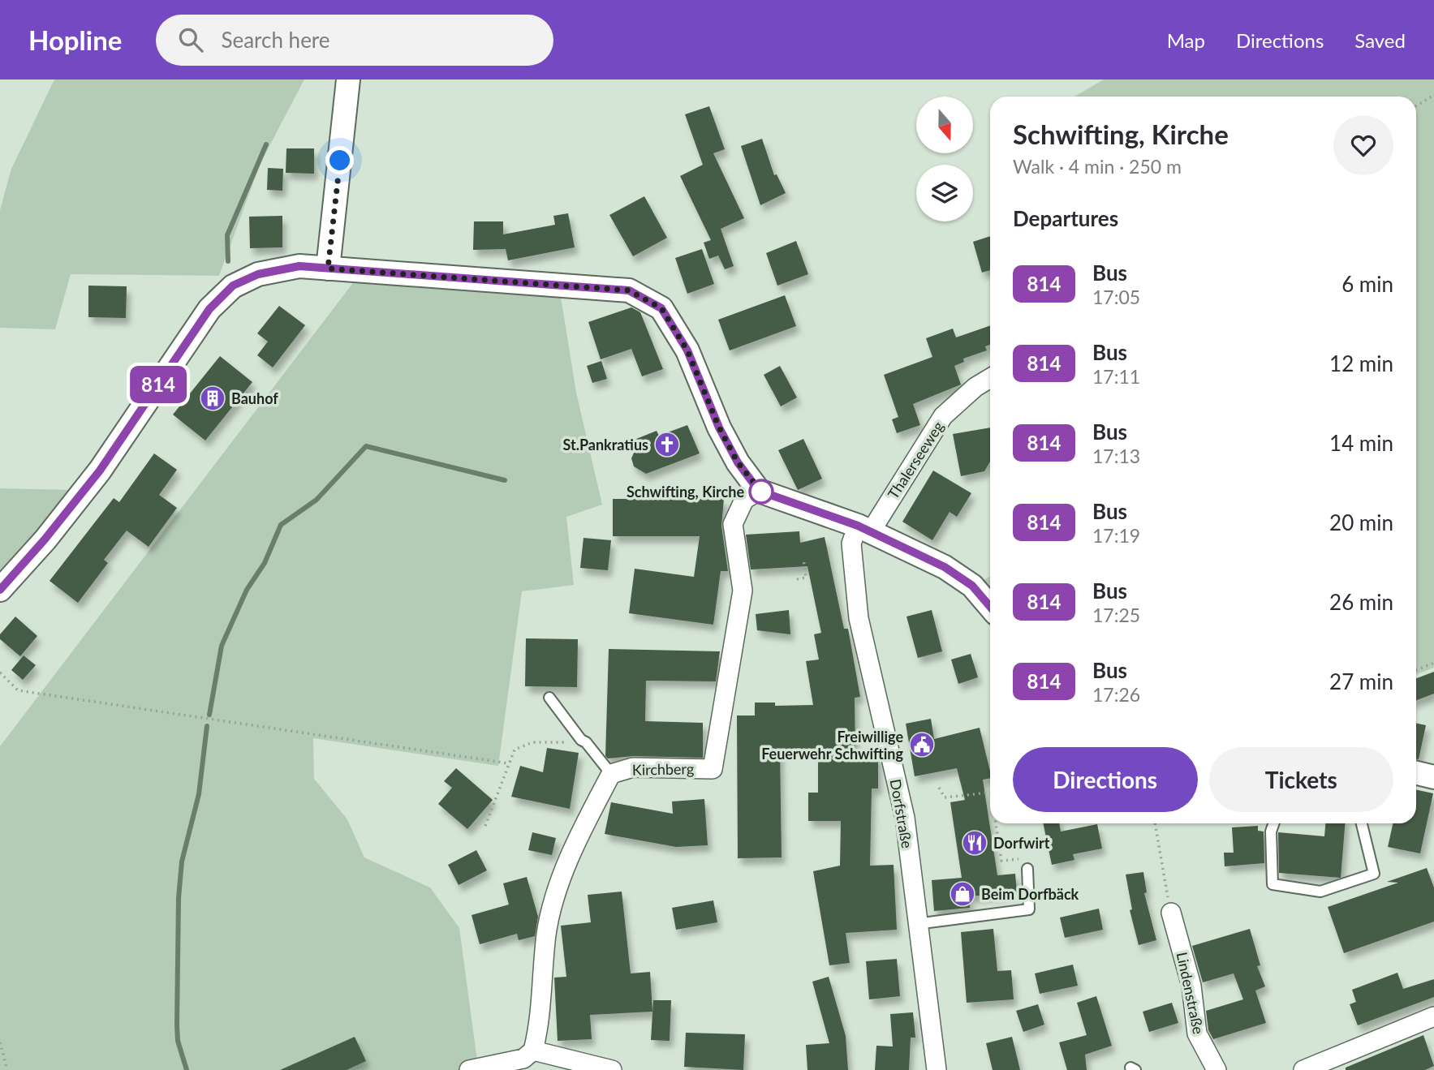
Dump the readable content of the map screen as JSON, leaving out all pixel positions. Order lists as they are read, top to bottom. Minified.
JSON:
{"streets":{"street":["Thalerseeweg","Kirchberg","Dorfstraße","Lindenstraße"]},"crossings":[["Thalerseeweg","Dorfstraße"]],"places":{"building":["Bauhof"],"church":["St.Pankratius"],"other":["Schwifting, Kirche"],"public building":["Freiwillige Feuerwehr Schwifting"],"restaurant":["Dorfwirt"],"shop":["Beim Dorfbäck"]},"lines":["bus line 814"],"north":"bottom","page":{"header":"Hopline","search":"Search here","nav":["Map","Directions","Saved"],"on_map":"814","heading":[["Schwifting, Kirche","Walk · 4 min · 250 m"],"Departures"],"list":[{"mark":"814","name":"Bus","note":"17:05","value":"6 min"},{"mark":"814","name":"Bus","note":"17:11","value":"12 min"},{"mark":"814","name":"Bus","note":"17:13","value":"14 min"},{"mark":"814","name":"Bus","note":"17:19","value":"20 min"},{"mark":"814","name":"Bus","note":"17:25","value":"26 min"},{"mark":"814","name":"Bus","note":"17:26","value":"27 min"}],"buttons":["Directions","Tickets"]}}
